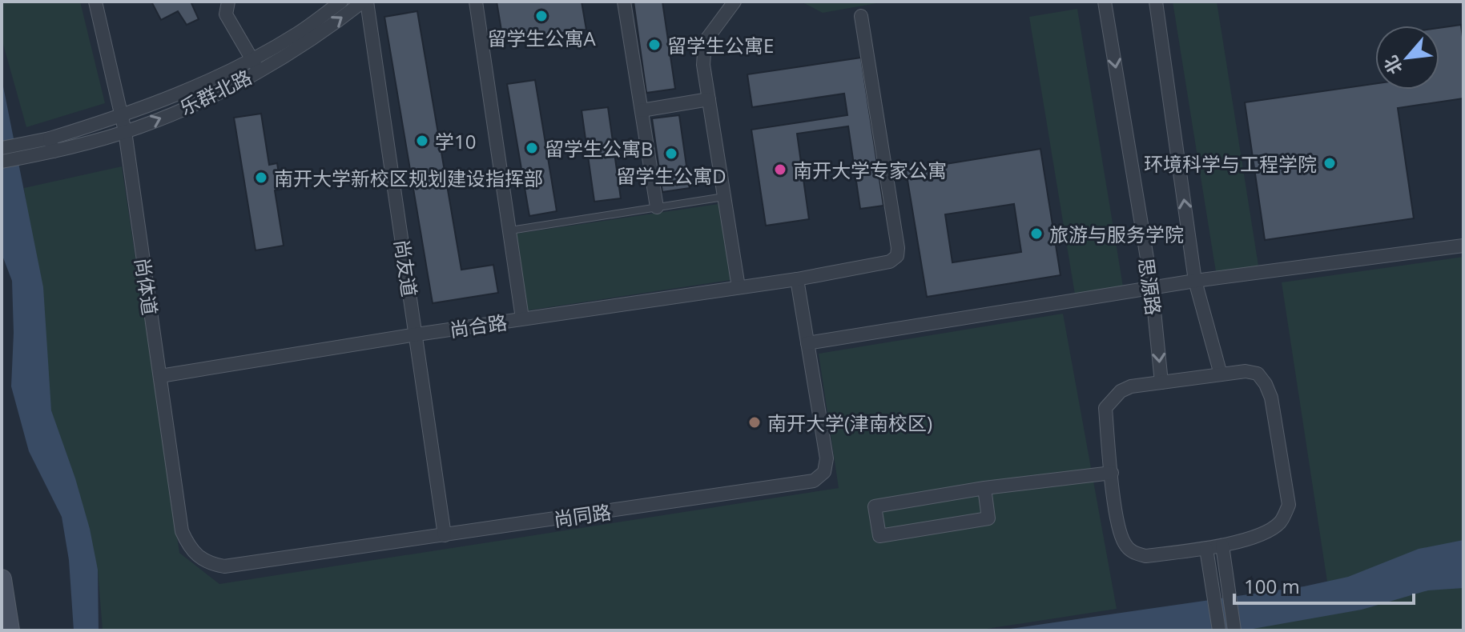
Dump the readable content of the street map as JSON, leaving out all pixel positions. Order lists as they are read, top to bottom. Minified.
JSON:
{"streets":{"street":["乐群北路","尚友道","尚体道","思源路","尚合路","尚同路"]},"crossings":[["乐群北路","尚友道"],["乐群北路","尚体道"],["尚友道","尚合路"],["尚友道","尚同路"],["尚体道","尚合路"],["尚体道","尚同路"]],"places":["留学生公寓A","留学生公寓E","学10","留学生公寓B","留学生公寓D","环境科学与工程学院","南开大学专家公寓","南开大学新校区规划建设指挥部","旅游与服务学院","南开大学(津南校区)"],"scale_bar":"100 m","north":"bottom left"}
